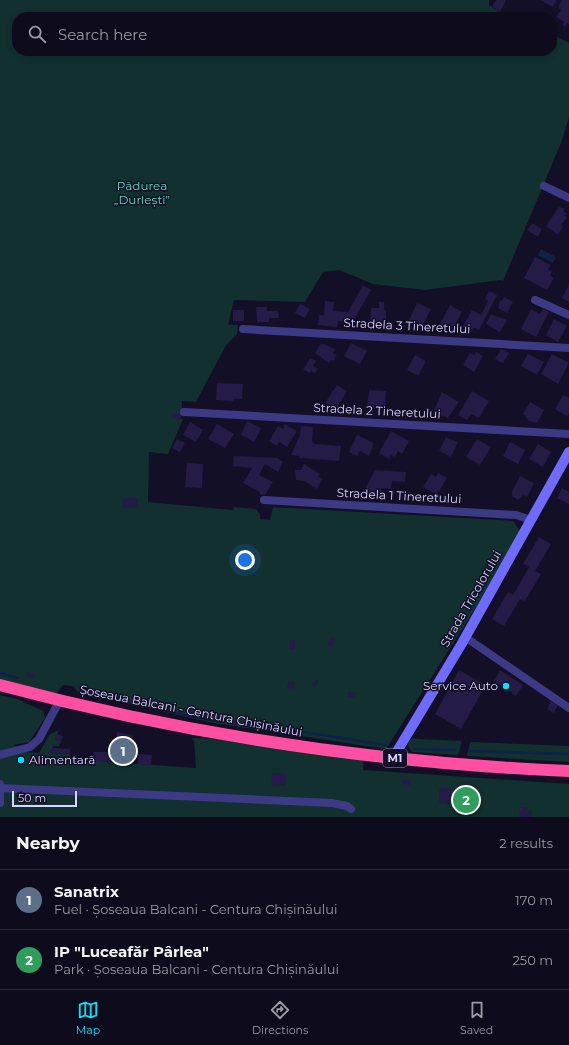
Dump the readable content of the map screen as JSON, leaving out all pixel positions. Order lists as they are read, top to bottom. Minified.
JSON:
{"streets":{"highway":["Șoseaua Balcani - Centura Chișinăului","M1"],"street":["Stradela 3 Tineretului","Stradela 2 Tineretului","Stradela 1 Tineretului","Strada Tricolorului"]},"crossings":[["Stradela 1 Tineretului","Strada Tricolorului"],["Strada Tricolorului","Șoseaua Balcani - Centura Chișinăului"]],"parks":["Pădurea „Durlești”"],"places":["Service Auto","Alimentară"],"scale_bar":"50 m","page":{"search":"Search here","pins":["1","2"],"scale":"50 m","heading":["Nearby","2 results"],"list":[{"mark":"1","name":"Sanatrix","note":"Fuel · Șoseaua Balcani - Centura Chișinăului","value":"170 m"},{"mark":"2","name":"IP \"Luceafăr Pârlea\"","note":"Park · Șoseaua Balcani - Centura Chișinăului","value":"250 m"}],"nav":["Map","Directions","Saved"]}}
